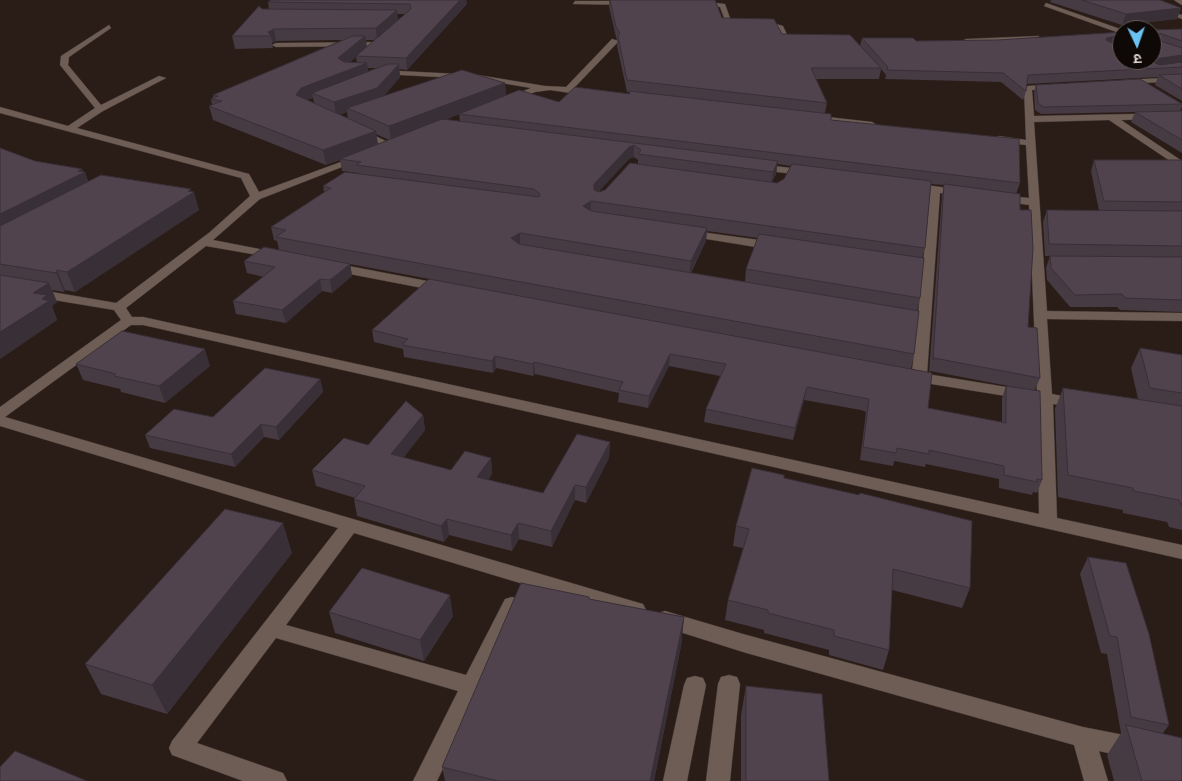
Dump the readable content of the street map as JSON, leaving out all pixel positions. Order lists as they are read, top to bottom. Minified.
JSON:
{"north":"bottom"}
